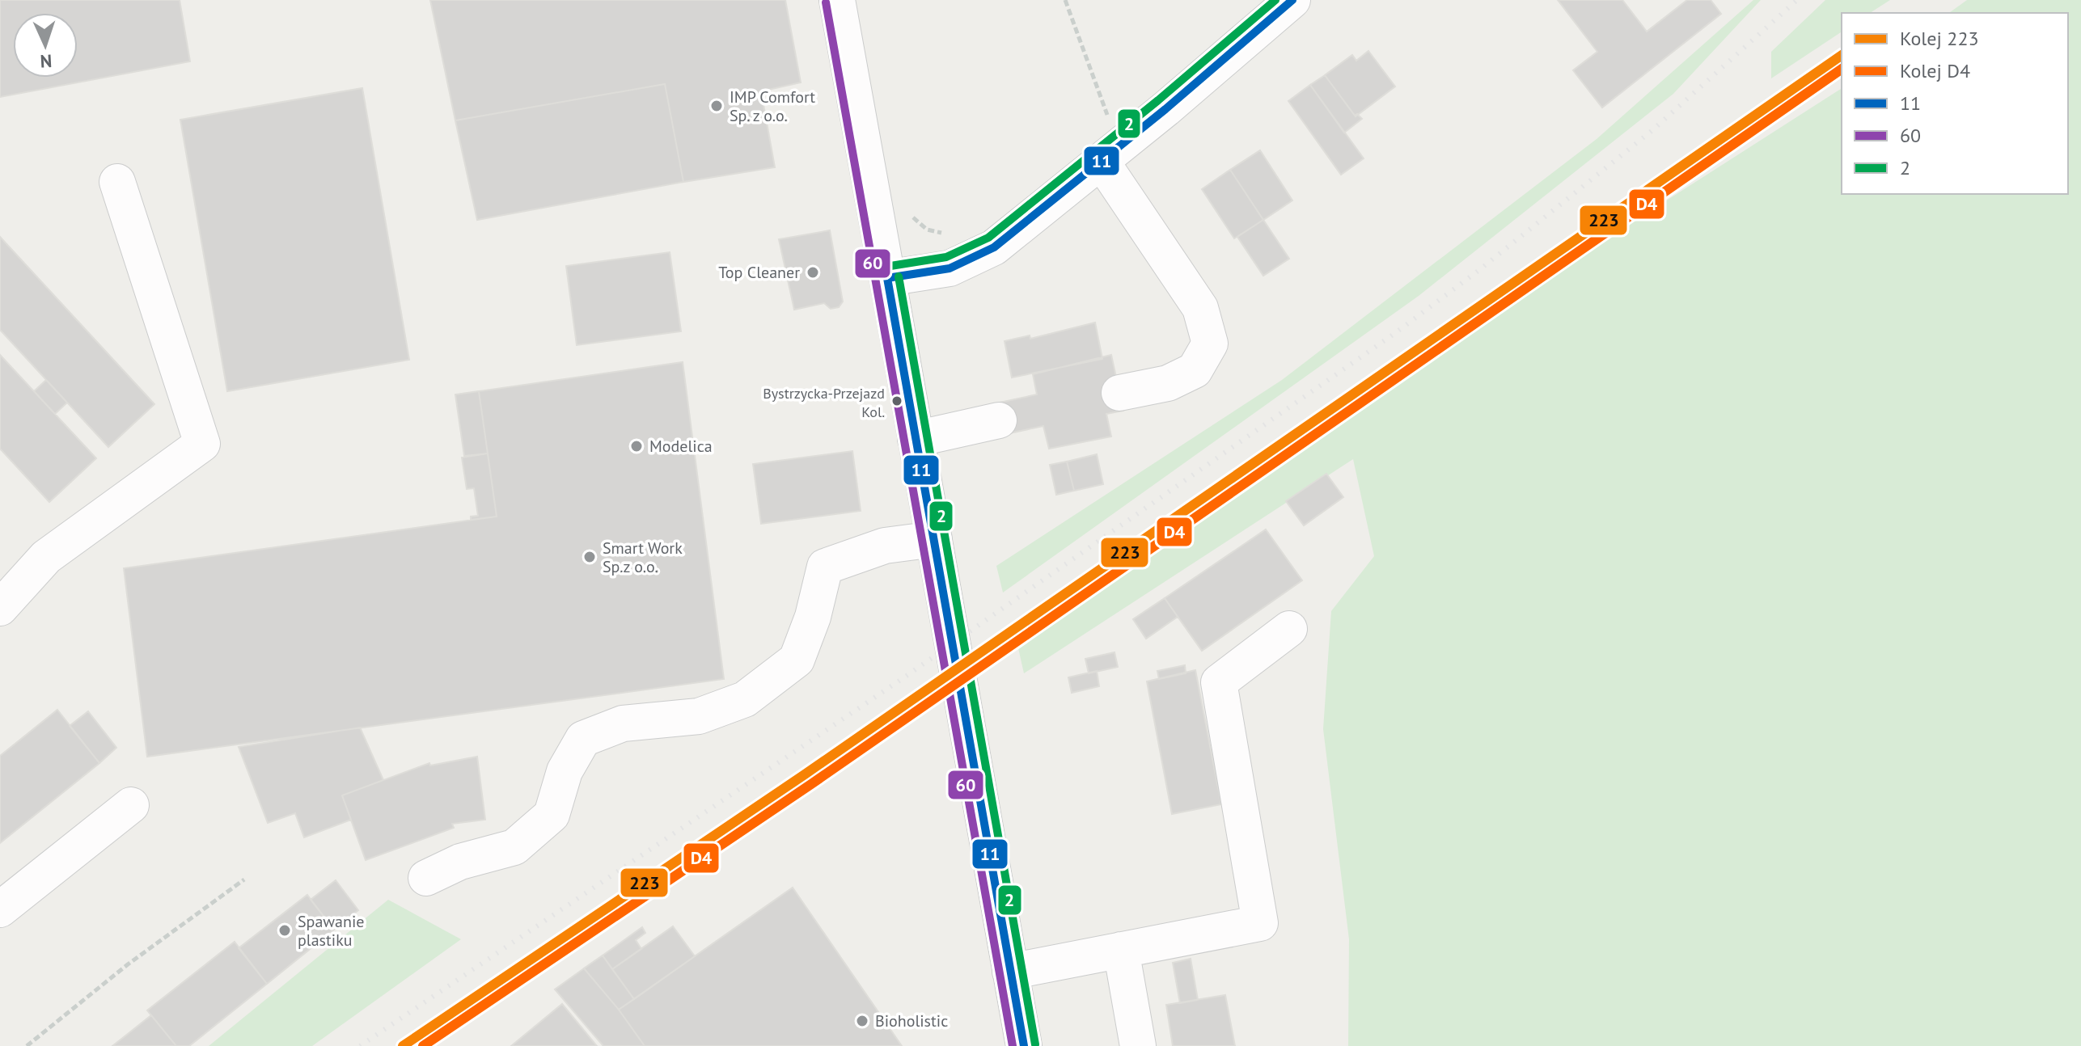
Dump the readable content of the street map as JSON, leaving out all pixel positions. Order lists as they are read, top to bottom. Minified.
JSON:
{"places":["IMP Comfort Sp. z o.o.","Top Cleaner","Bystrzycka-Przejazd Kol.","Modelica","Smart Work Sp.z o.o.","Spawanie plastiku","Bioholistic"],"lines":["transit line 11","transit line 2","transit line 60","rail line 223","rail line D4"],"legend":["Kolej 223","Kolej D4","11","60","2"],"north":"bottom"}
